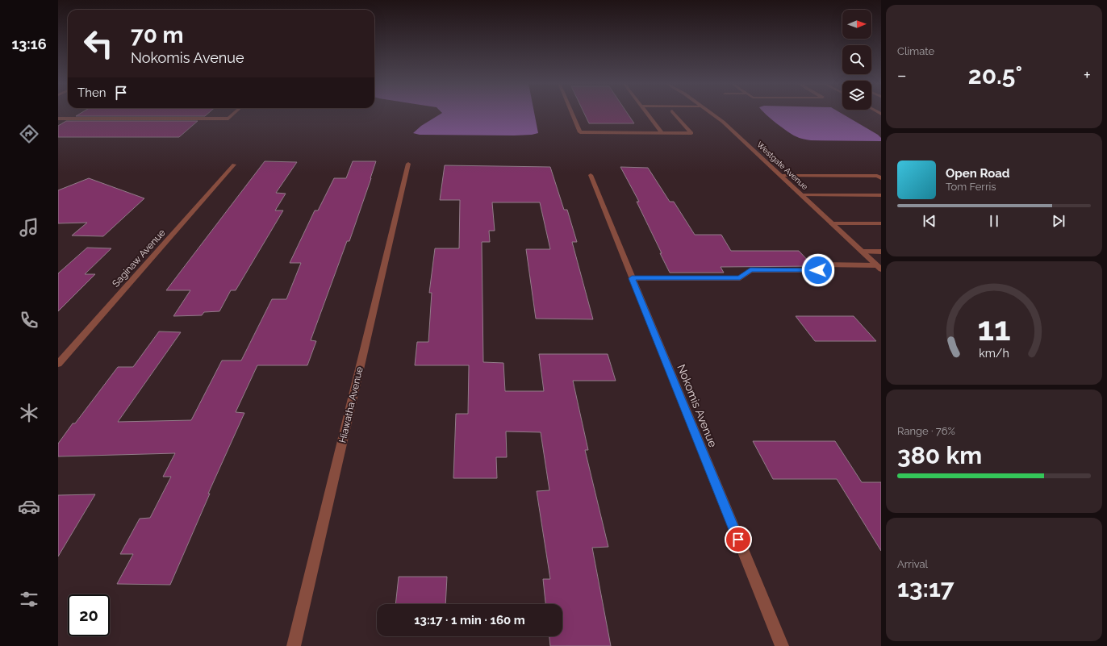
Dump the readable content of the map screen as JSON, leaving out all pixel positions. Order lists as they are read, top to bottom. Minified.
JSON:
{"streets":{"street":["Westgate Avenue","Saginaw Avenue","Hiawatha Avenue","Nokomis Avenue"]},"north":"right","page":{"tabs":"13:16","tile":["Climate",["Range · 76%","380 km"],["Arrival","13:17"]],"turn":["70 m","Nokomis Avenue"],"heat":["−","20.5°","+"],"then":"Then","song":["Open Road","Tom Ferris"],"limit":"20","trip":"13:17 · 1 min · 160 m","gauge":["11","km/h"]}}
